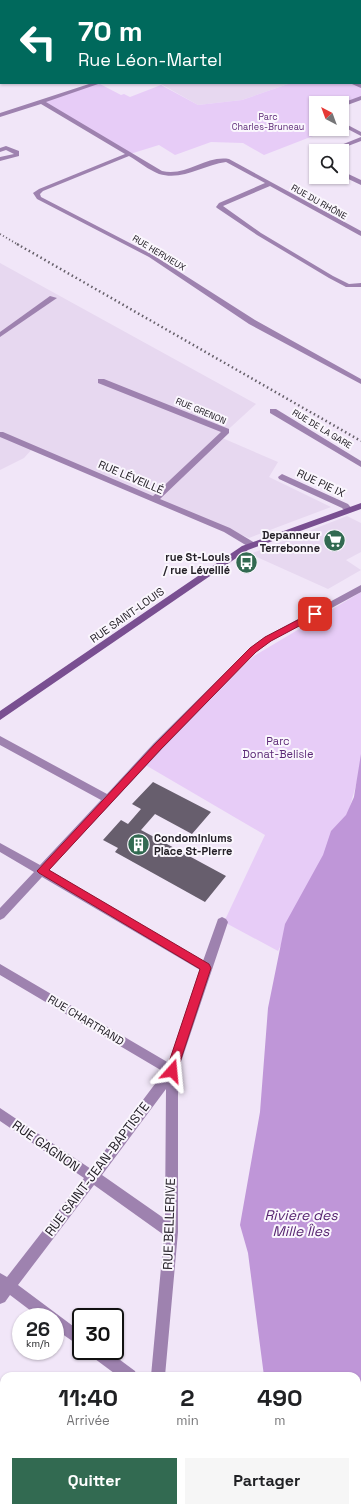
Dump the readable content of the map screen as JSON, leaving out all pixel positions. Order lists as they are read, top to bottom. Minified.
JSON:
{"streets":{"main road":["RUE SAINT-LOUIS"],"street":["RUE DU RHÔNE","RUE HERVIEUX","RUE GRENON","RUE DE LA GARE","RUE LÉVEILLÉ","RUE PIE IX","RUE CHARTRAND","RUE GAGNON","RUE SAINT-JEAN-BAPTISTE","RUE BELLERIVE"]},"crossings":[["RUE DU RHÔNE","RUE HERVIEUX"],["RUE GRENON","RUE LÉVEILLÉ"],["RUE LÉVEILLÉ","RUE SAINT-LOUIS"],["RUE PIE IX","RUE SAINT-LOUIS"],["RUE CHARTRAND","RUE SAINT-JEAN-BAPTISTE"],["RUE CHARTRAND","RUE BELLERIVE"],["RUE GAGNON","RUE SAINT-JEAN-BAPTISTE"],["RUE GAGNON","RUE BELLERIVE"],["RUE SAINT-JEAN-BAPTISTE","RUE BELLERIVE"]],"water":["Rivière des Mille Îles"],"parks":["Parc Charles-Bruneau","Parc Donat-Belisle"],"places":{"supermarket":["Depanneur Terrebonne"],"bus stop":["rue St-Louis / rue Léveillé"],"building":["Condominiums Place St-Pierre"]},"north":"top left","page":{"turn":["70 m","Rue Léon-Martel"],"speed":"26 km/h","limit":"30","eta":["11:40","Arrivée","2","min","490","m"],"buttons":["Quitter","Partager"]}}
